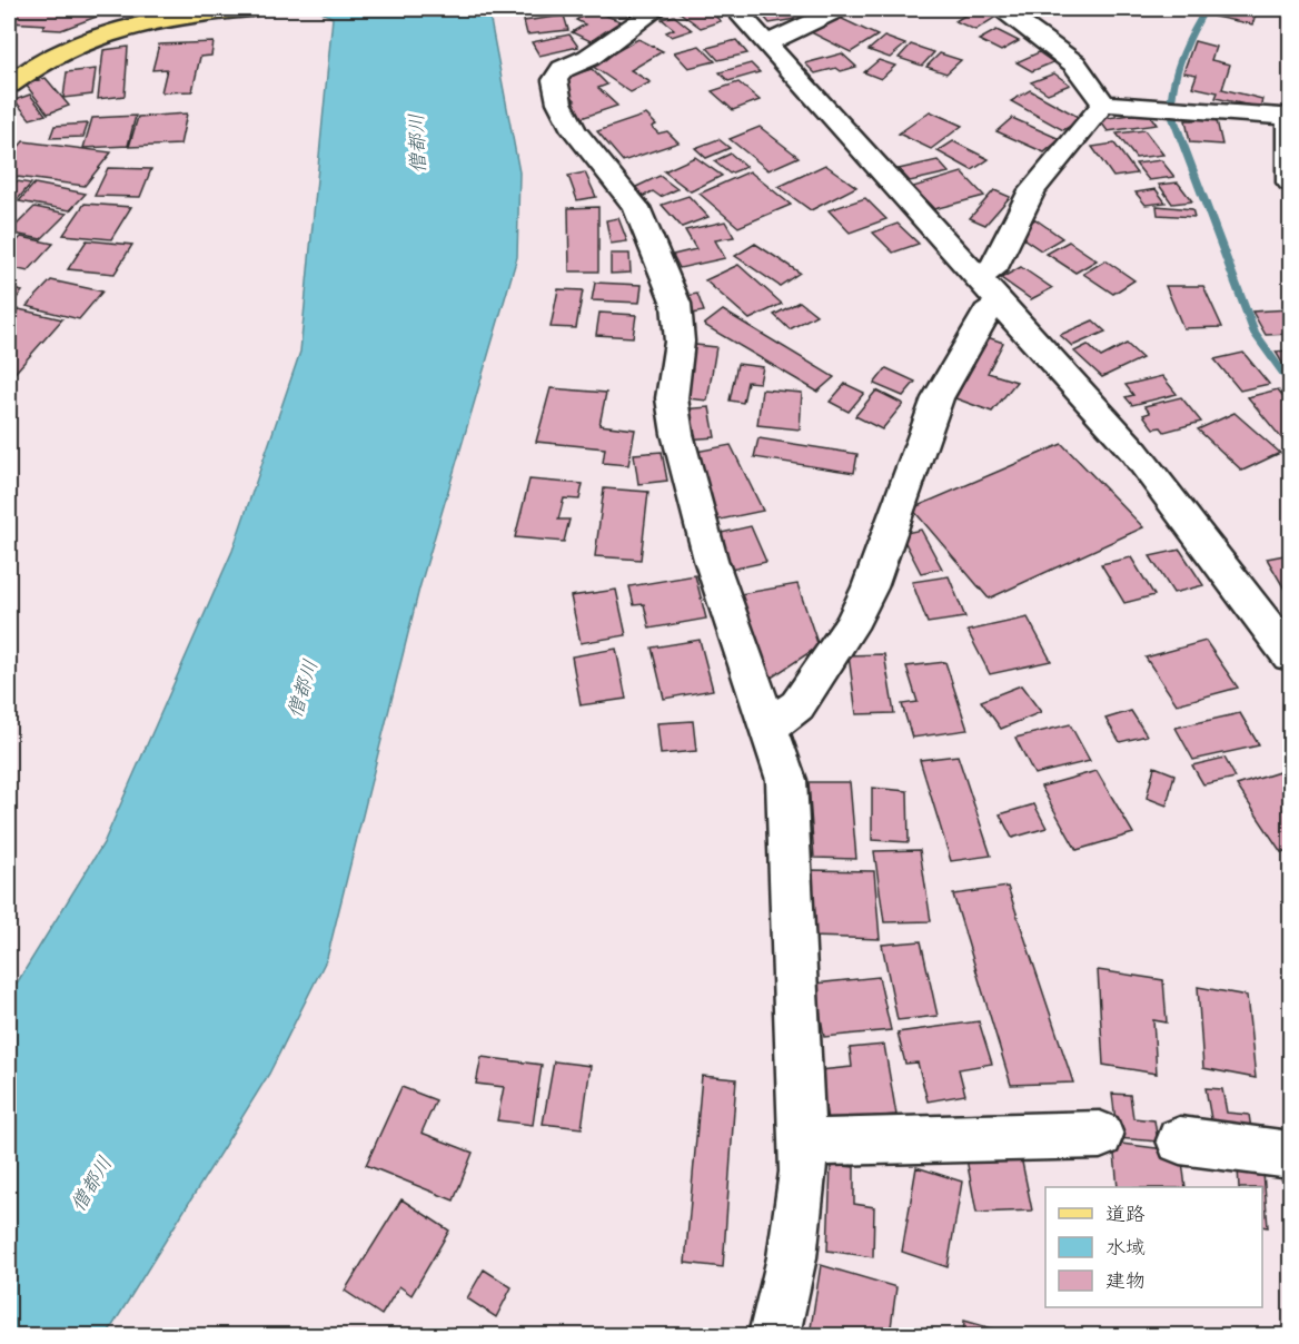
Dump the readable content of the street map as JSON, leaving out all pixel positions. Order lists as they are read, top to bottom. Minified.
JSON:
{"water":["僧都川"],"legend":["道路","水域","建物"]}
